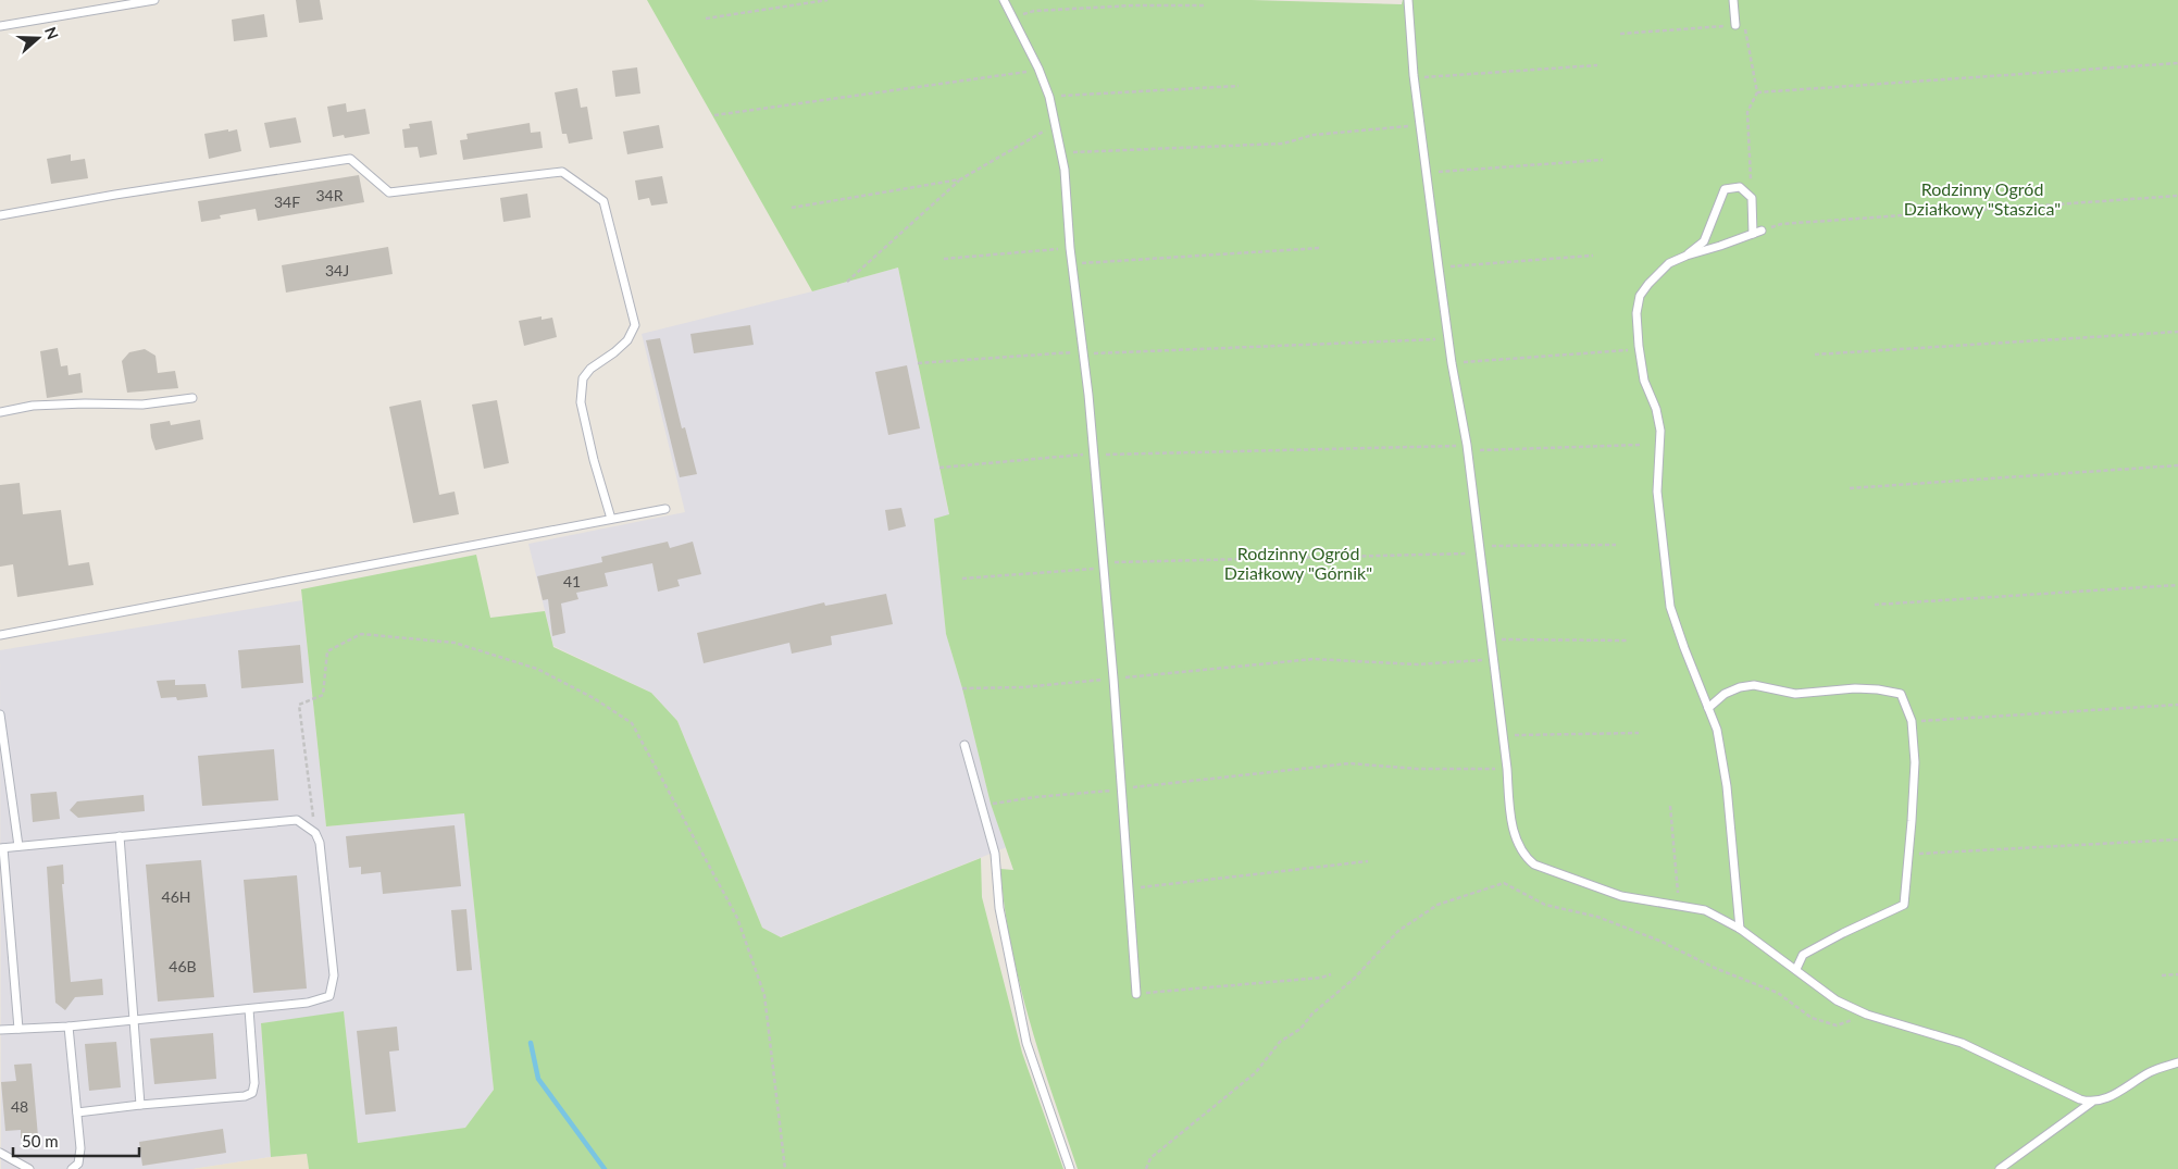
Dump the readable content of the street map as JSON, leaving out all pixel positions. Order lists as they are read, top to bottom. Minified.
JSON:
{"parks":["Rodzinny Ogród Działkowy \"Staszica\"","Rodzinny Ogród Działkowy \"Górnik\""],"house_numbers":["34R","34F","34J","41","46H","46B","48"],"scale_bar":"50 m","north":"right"}
